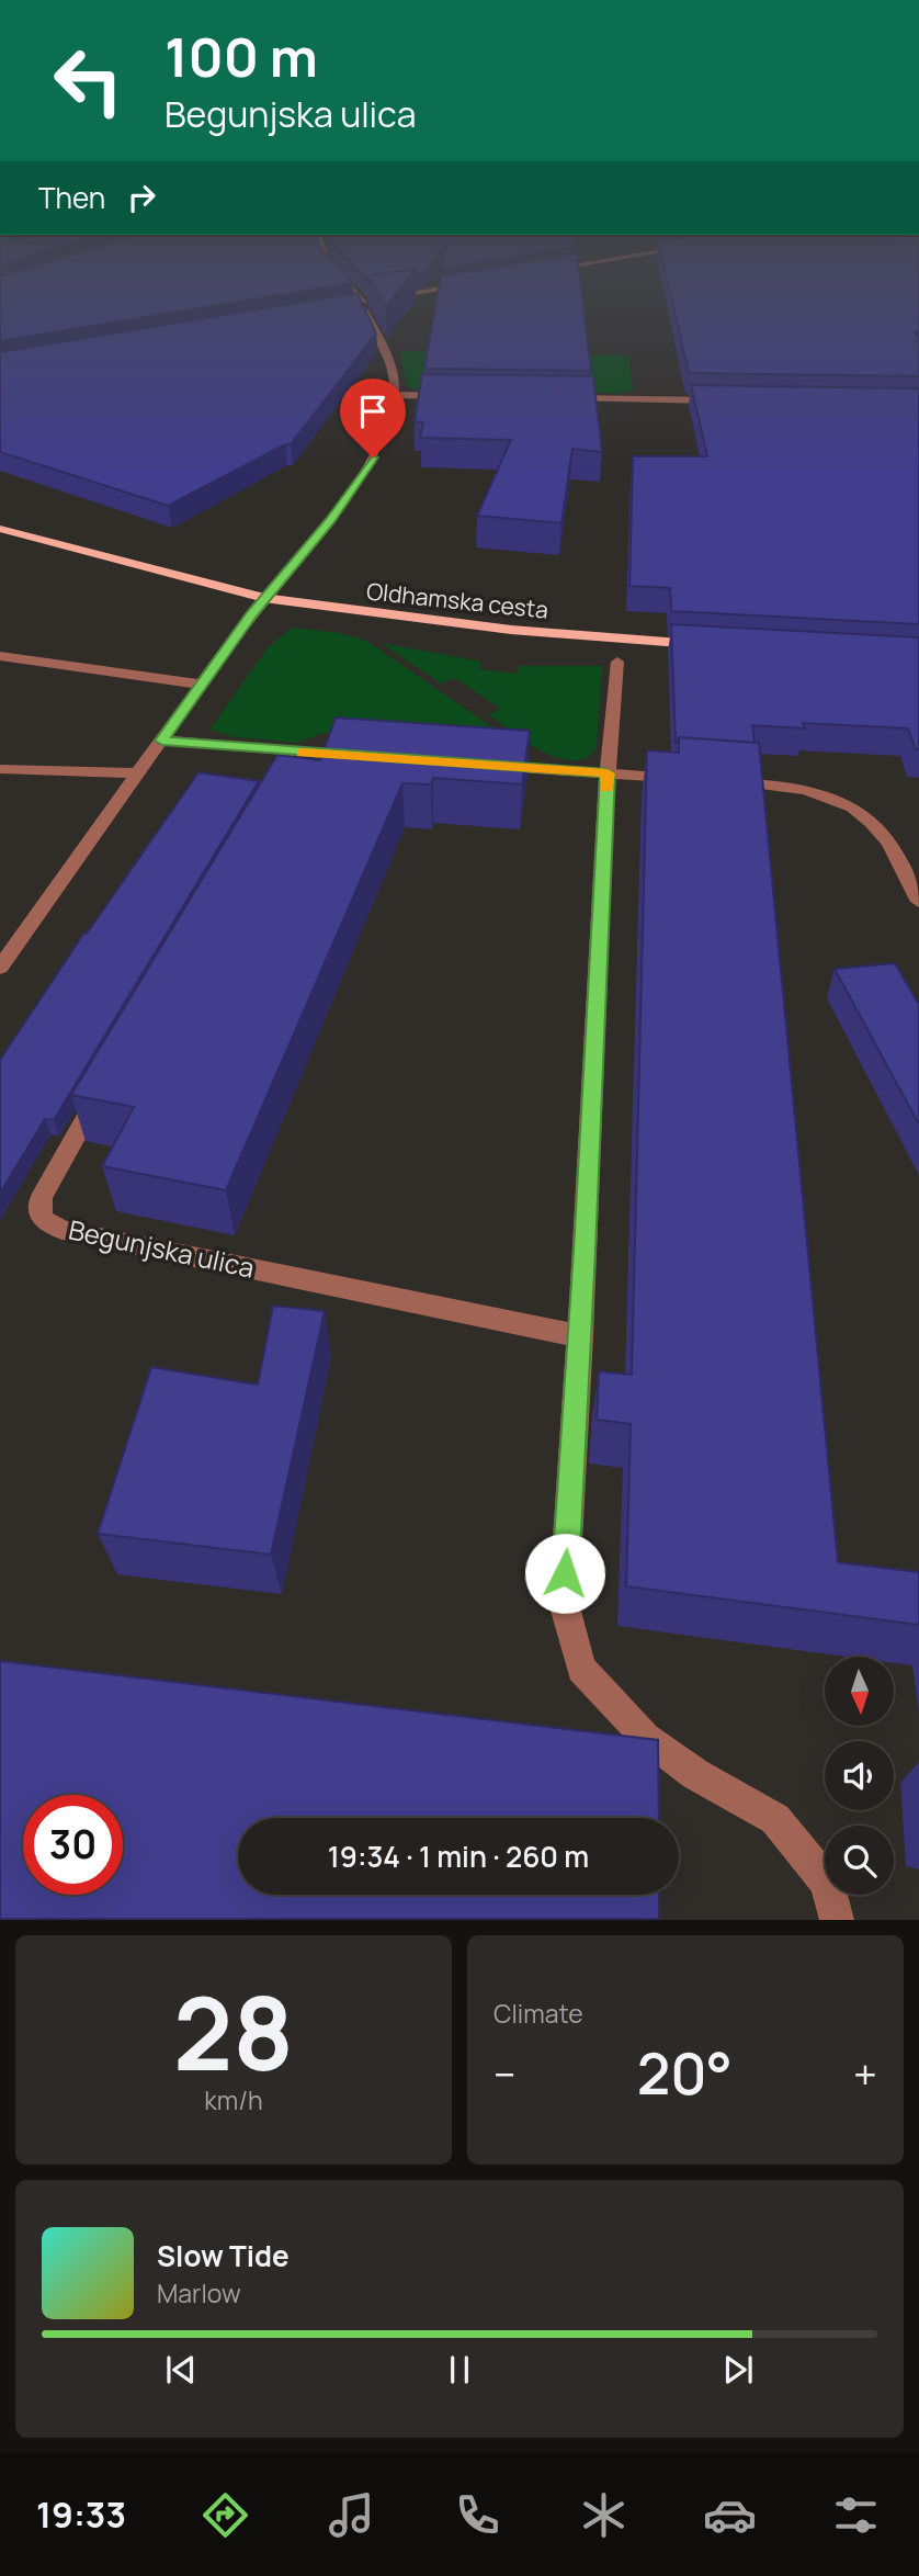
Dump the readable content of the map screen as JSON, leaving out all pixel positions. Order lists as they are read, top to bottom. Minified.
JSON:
{"streets":{"main road":["Oldhamska cesta"],"street":["Begunjska ulica"]},"north":"bottom","page":{"turn":["100 m","Begunjska ulica"],"then":"Then","limit":"30","trip":"19:34 · 1 min · 260 m","tile":[["28","km/h"],"Climate"],"heat":["−","20°","+"],"song":["Slow Tide","Marlow"],"tabs":"19:33"}}
